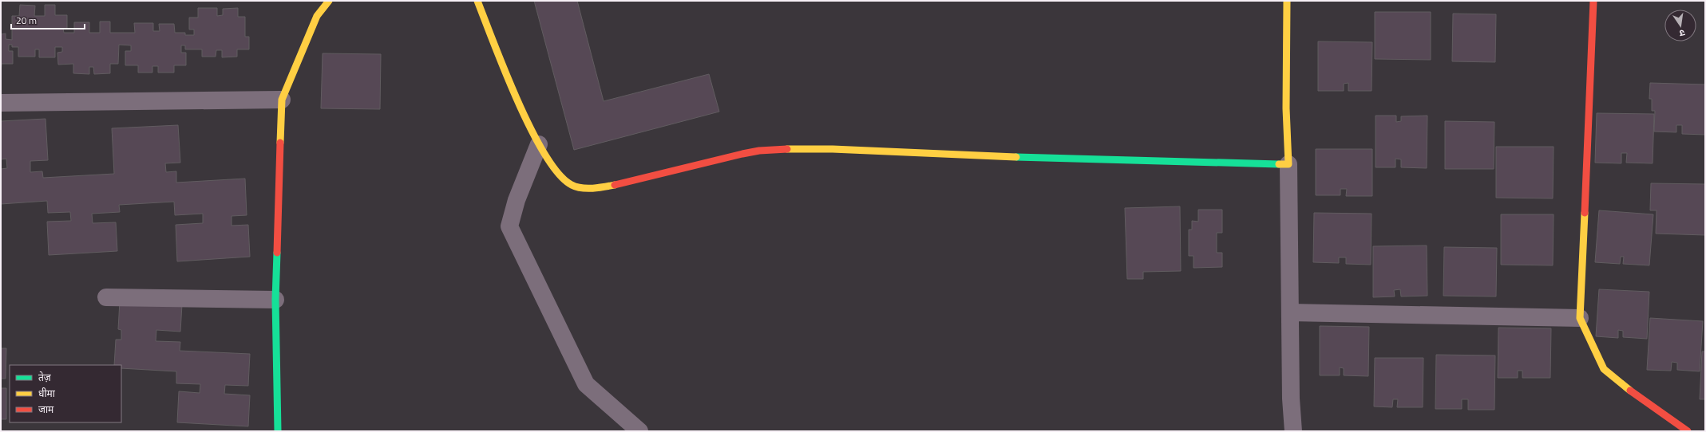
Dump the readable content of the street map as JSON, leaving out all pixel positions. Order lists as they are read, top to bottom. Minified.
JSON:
{"legend":["तेज़","धीमा","जाम"],"scale_bar":"20 m","north":"bottom"}
